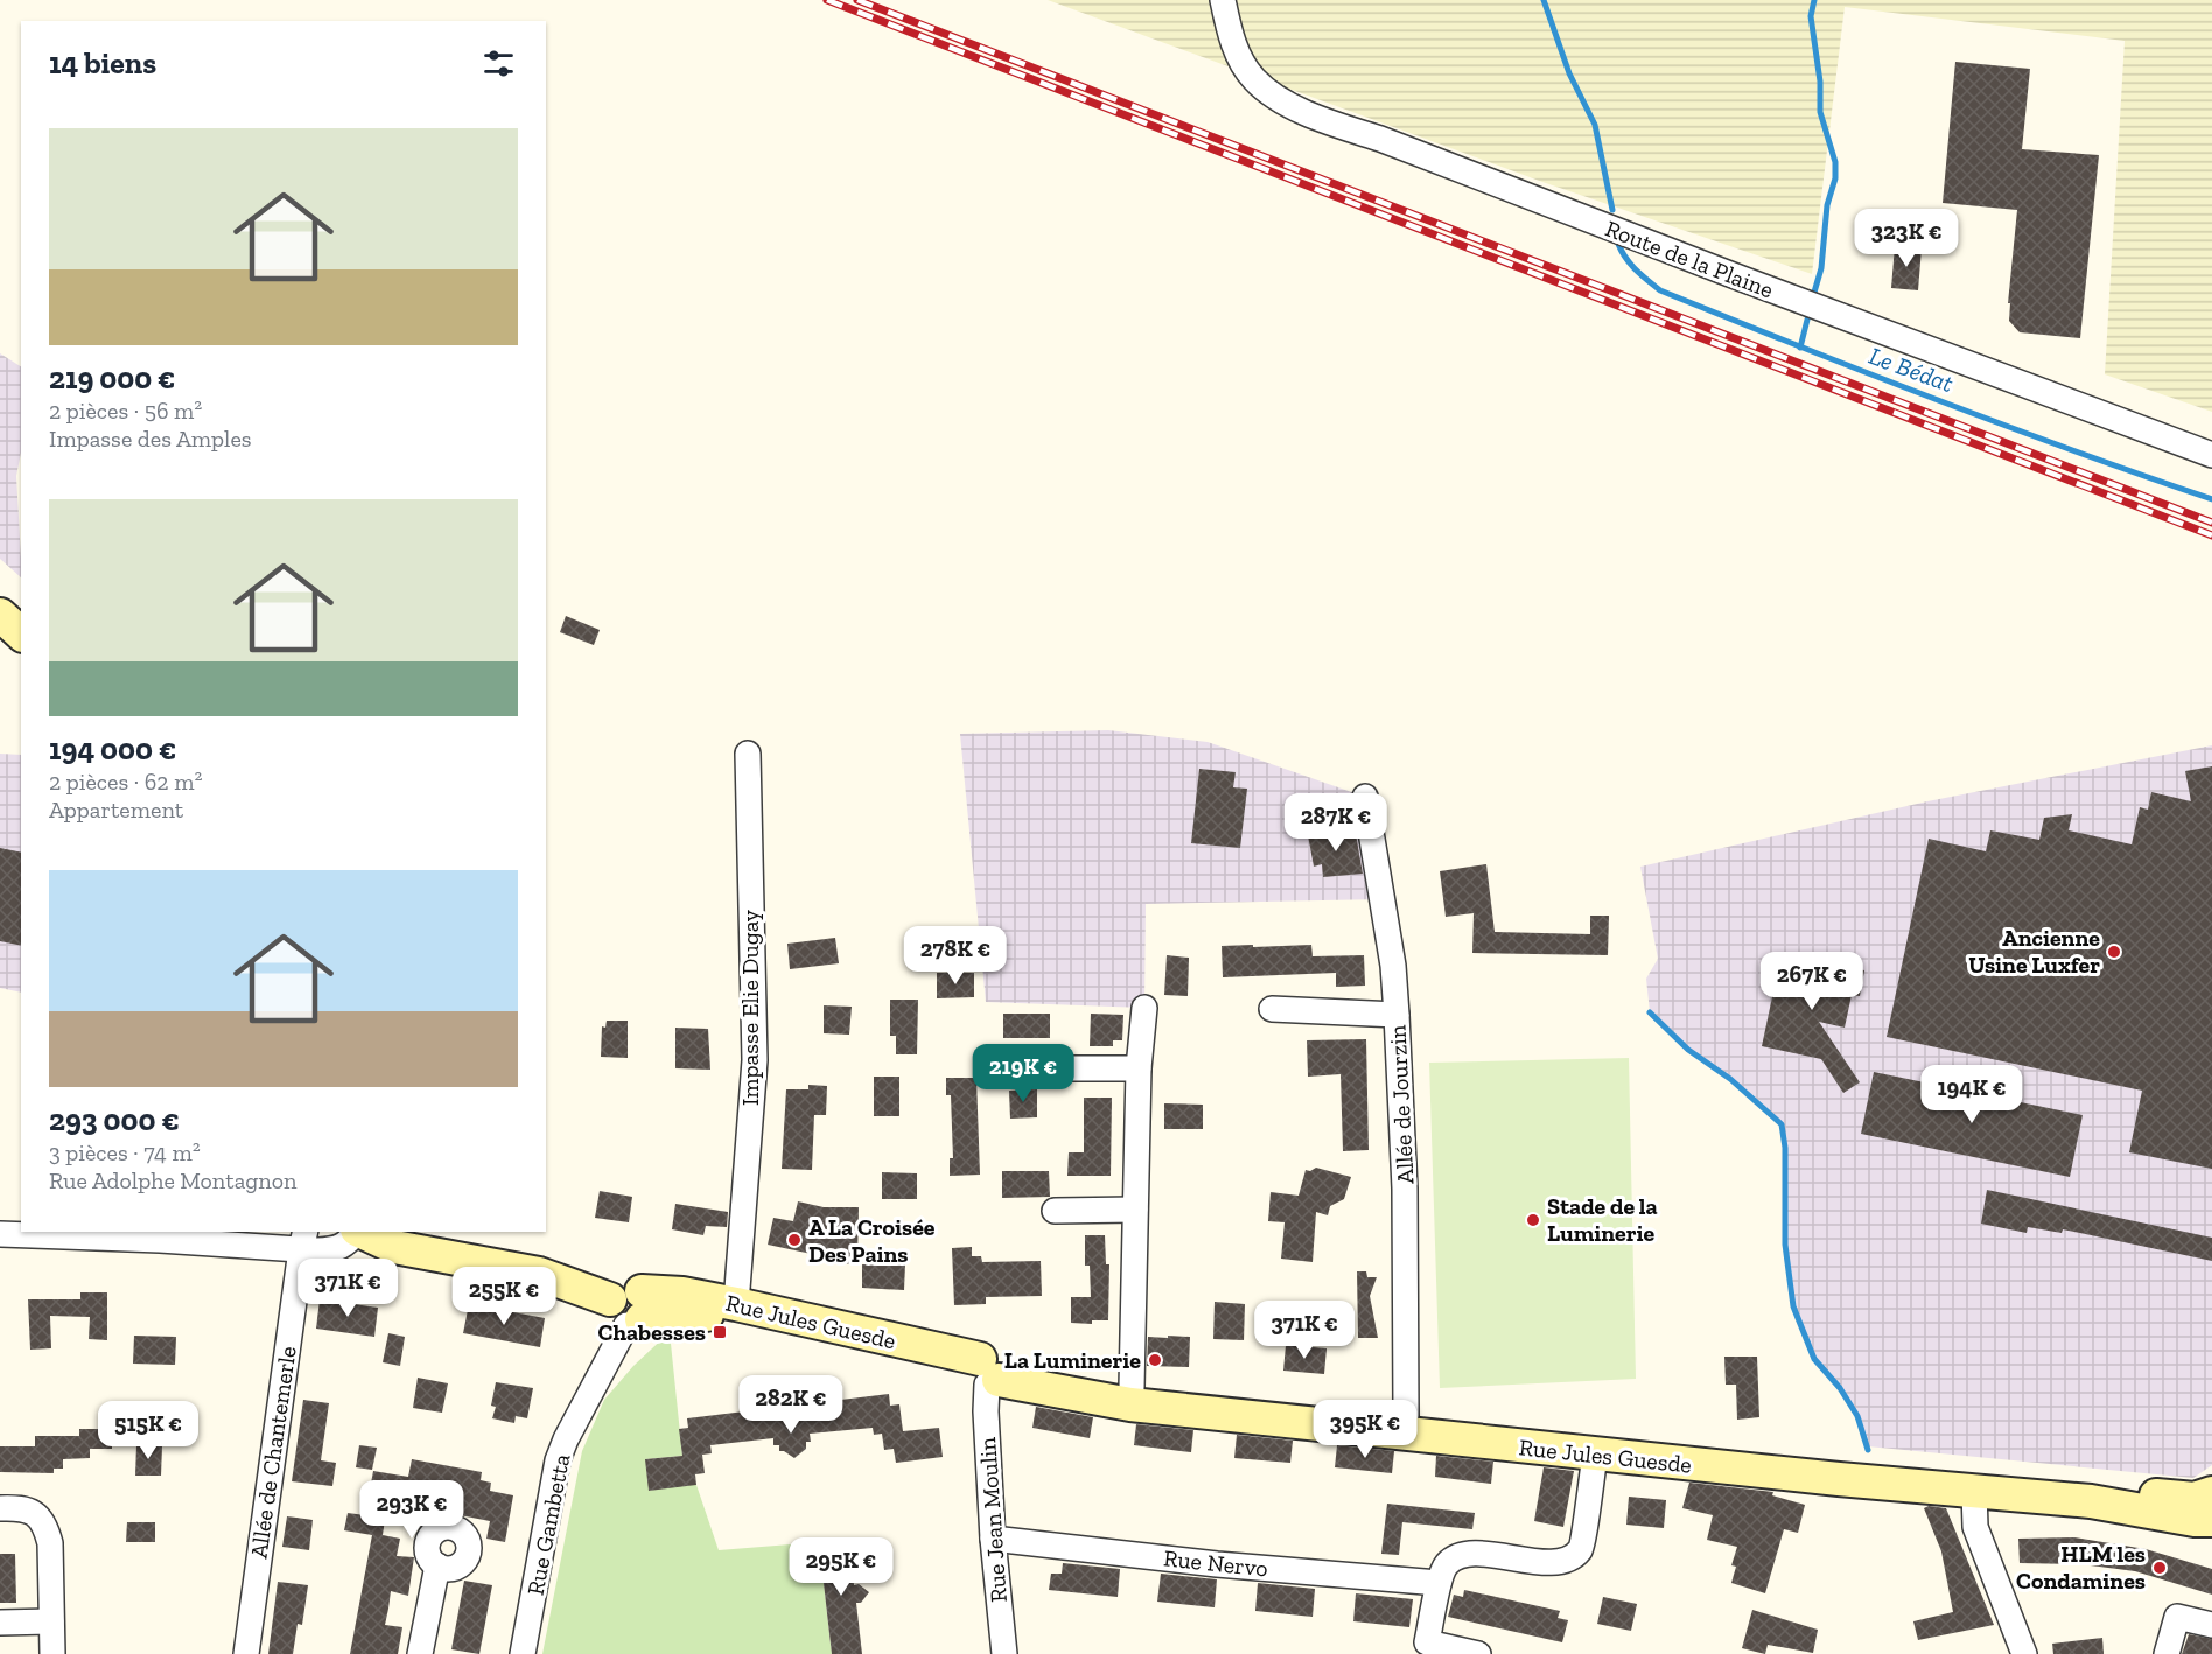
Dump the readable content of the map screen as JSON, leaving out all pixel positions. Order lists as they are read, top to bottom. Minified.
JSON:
{"streets":{"main road":["Rue Jules Guesde"],"street":["Route de la Plaine","Impasse Elie Dugay","Allée de Jourzin","Allée de Chantemerle","Rue Jean Moulin","Rue Gambetta","Rue Nervo"]},"crossings":[["Impasse Elie Dugay","Rue Jules Guesde"],["Allée de Jourzin","Rue Jules Guesde"],["Rue Jules Guesde","Rue Jean Moulin"],["Rue Jules Guesde","Rue Gambetta"],["Rue Jean Moulin","Rue Nervo"]],"water":["Le Bédat"],"places":{"other":["Ancienne Usine Luxfer","Stade de la Luminerie","A La Croisée Des Pains","La Luminerie","HLM les Condamines"],"transit":["Chabesses"]},"page":{"heading":"14 biens","list":[{"name":"219 000 €","note":"2 pièces · 56 m² · Impasse des Amples"},{"name":"194 000 €","note":"2 pièces · 62 m² · Appartement"},{"name":"293 000 €","note":"3 pièces · 74 m² · Rue Adolphe Montagnon"}],"price":["323K €","287K €","278K €","267K €","219K €","194K €","371K €","255K €","371K €","282K €","395K €","515K €","293K €","295K €"]}}
